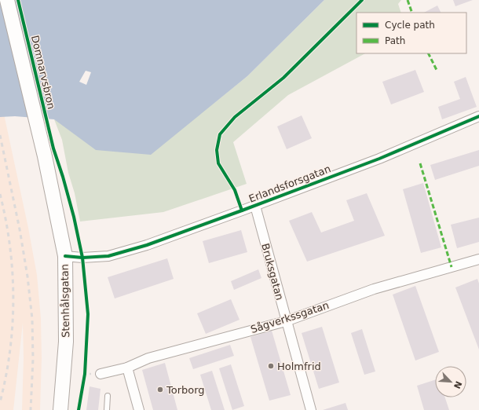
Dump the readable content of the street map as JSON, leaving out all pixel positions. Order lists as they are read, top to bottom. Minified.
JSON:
{"streets":{"street":["Domnarvsbron","Erlandsforsgatan","Bruksgatan","Stenhålsgatan","Sågverkssgatan"]},"crossings":[["Domnarvsbron","Stenhålsgatan"],["Erlandsforsgatan","Bruksgatan"],["Erlandsforsgatan","Stenhålsgatan"],["Bruksgatan","Sågverkssgatan"]],"places":["Holmfrid","Torborg"],"legend":["Cycle path","Path"],"north":"bottom right"}
